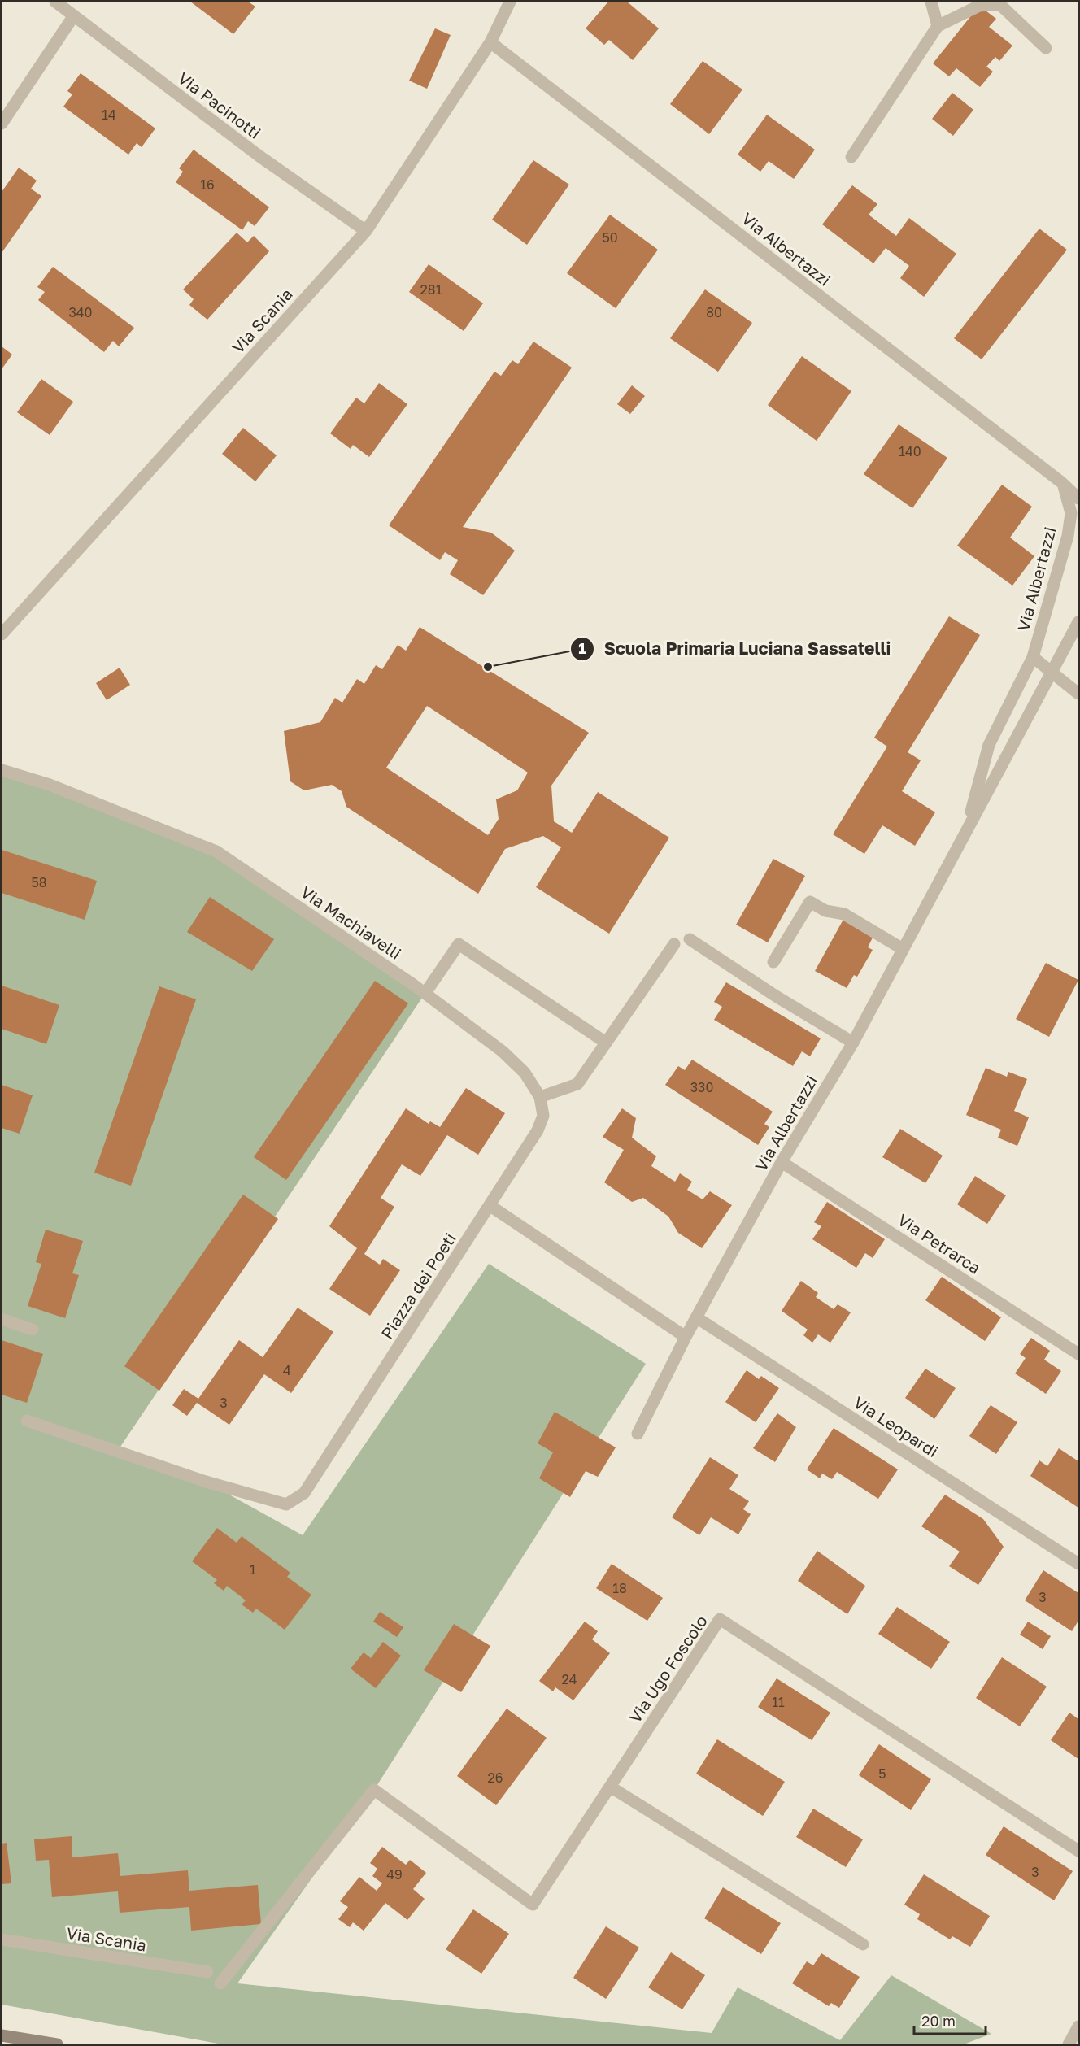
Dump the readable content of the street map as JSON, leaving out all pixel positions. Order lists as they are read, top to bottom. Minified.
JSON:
{"streets":{"street":["Via Pacinotti","Via Albertazzi","Via Scania","Via Machiavelli","Via Petrarca","Piazza dei Poeti","Via Leopardi","Via Ugo Foscolo"]},"crossings":[["Via Pacinotti","Via Scania"],["Via Albertazzi","Via Scania"],["Via Albertazzi","Via Petrarca"],["Via Albertazzi","Via Leopardi"],["Via Machiavelli","Piazza dei Poeti"]],"places":["Scuola Primaria Luciana Sassatelli"],"house_numbers":["14","16","50","281","340","80","140","58","330","4","3","1","18","3","24","11","5","26","3","49"],"scale_bar":"20 m"}
